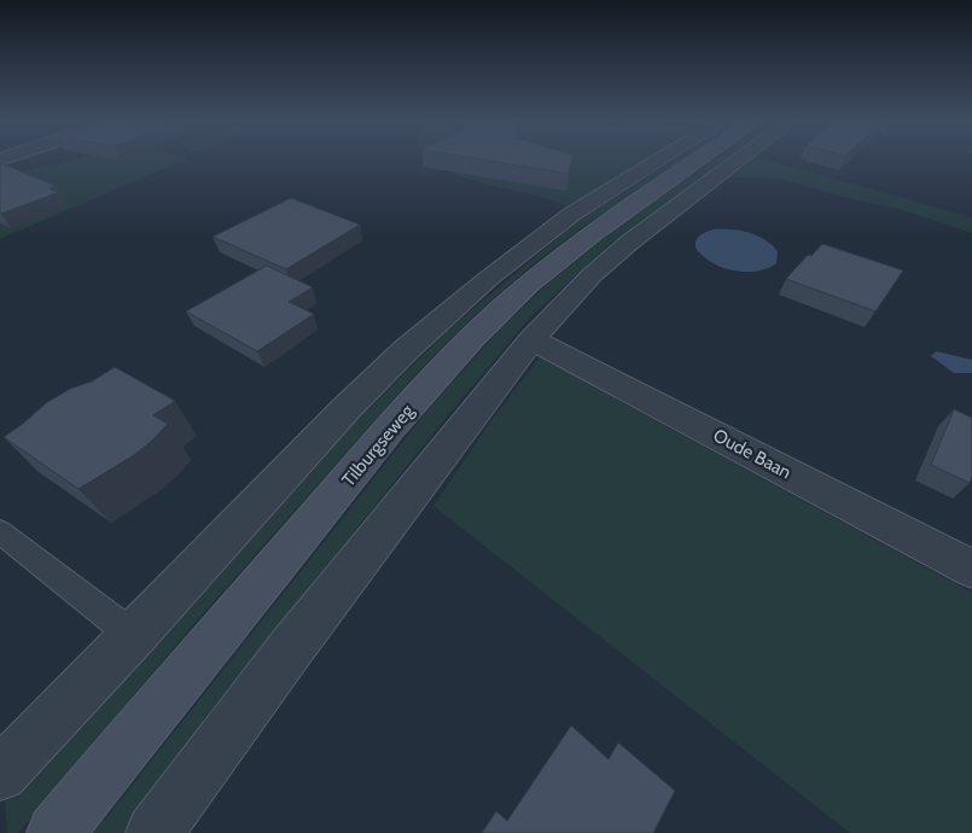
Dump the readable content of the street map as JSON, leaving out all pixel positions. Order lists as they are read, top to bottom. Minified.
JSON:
{"streets":{"street":["Tilburgseweg","Oude Baan"]}}
